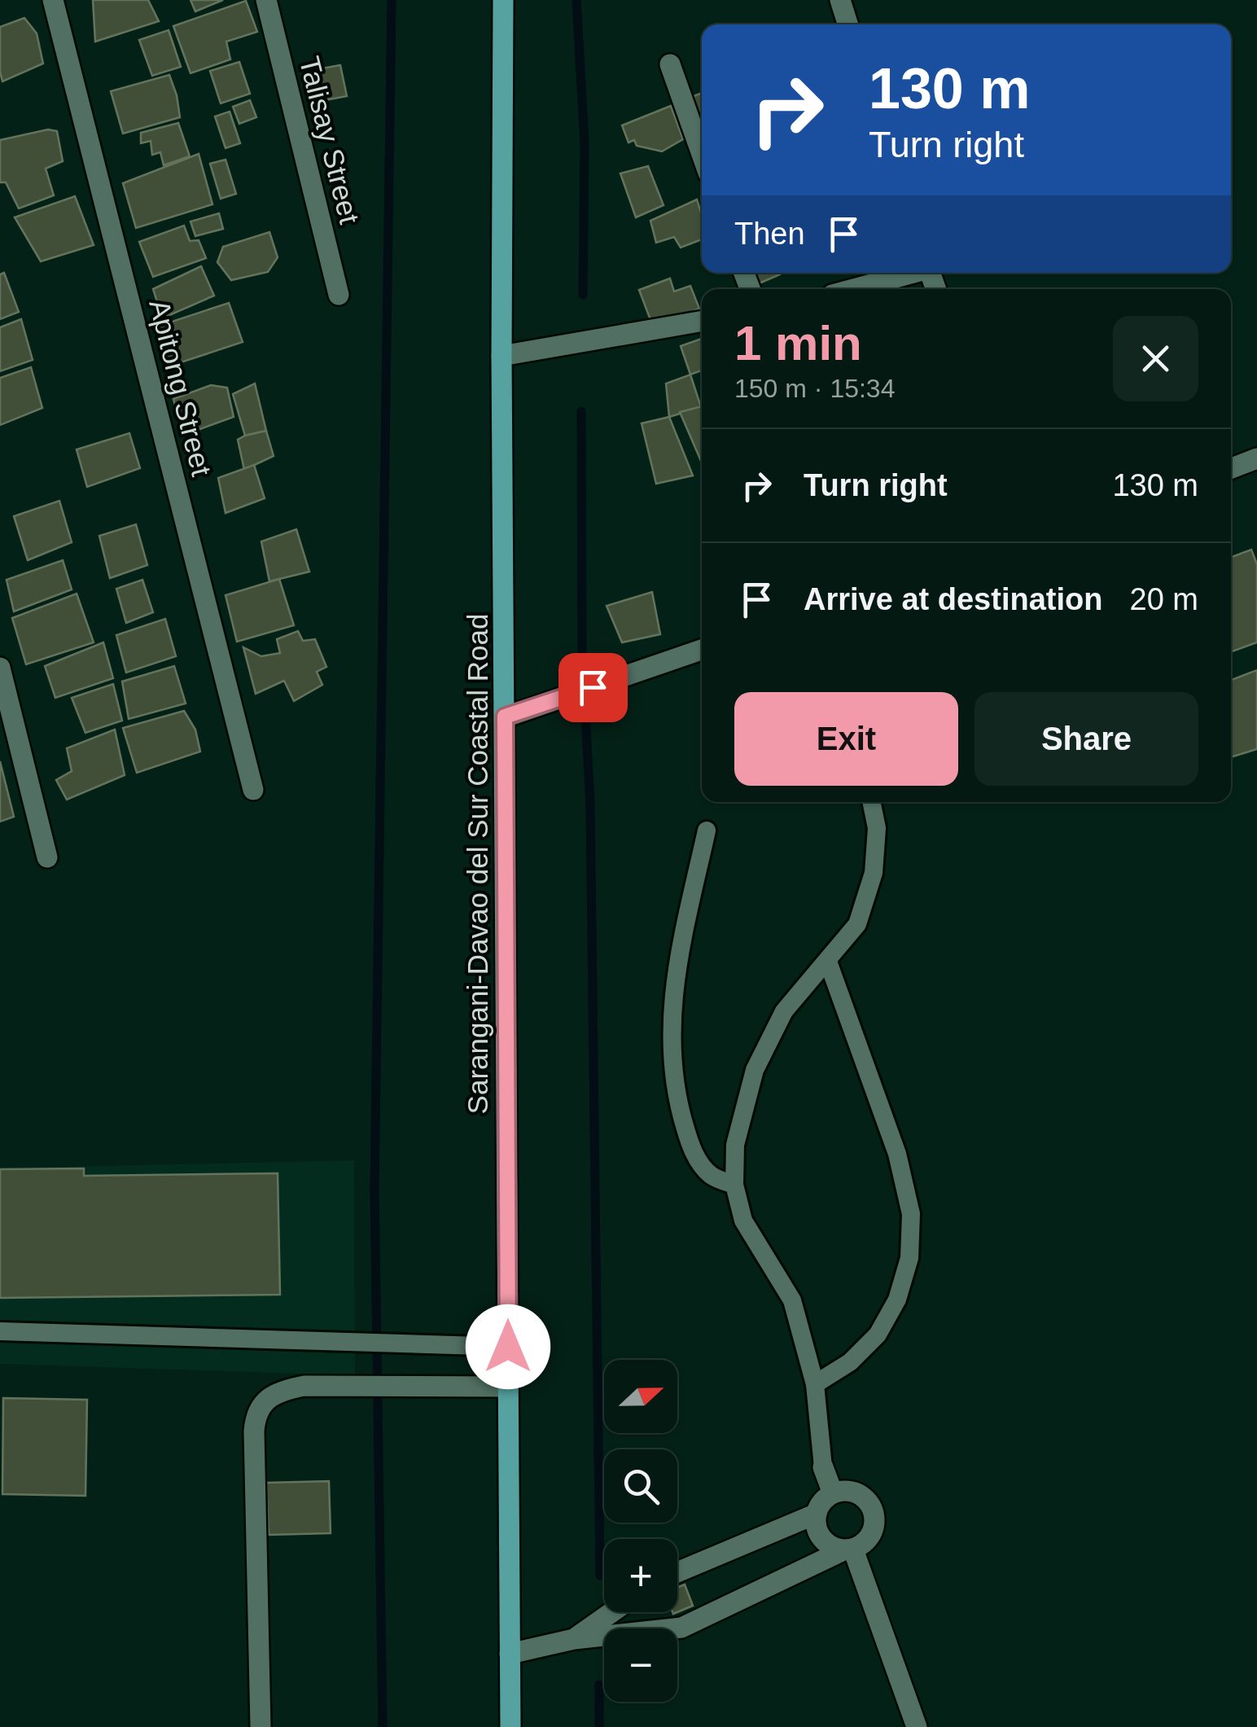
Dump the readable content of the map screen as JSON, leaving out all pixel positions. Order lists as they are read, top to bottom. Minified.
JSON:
{"streets":{"main road":["Sarangani-Davao del Sur Coastal Road"],"street":["Talisay Street","Apitong Street"]},"north":"right","page":{"turn":["130 m","Turn right"],"then":"Then","heading":["1 min","150 m · 15:34"],"list":[{"name":"Turn right","value":"130 m"},{"name":"Arrive at destination","value":"20 m"}],"buttons":["Exit","Share"],"map_buttons":["+","−"]}}
